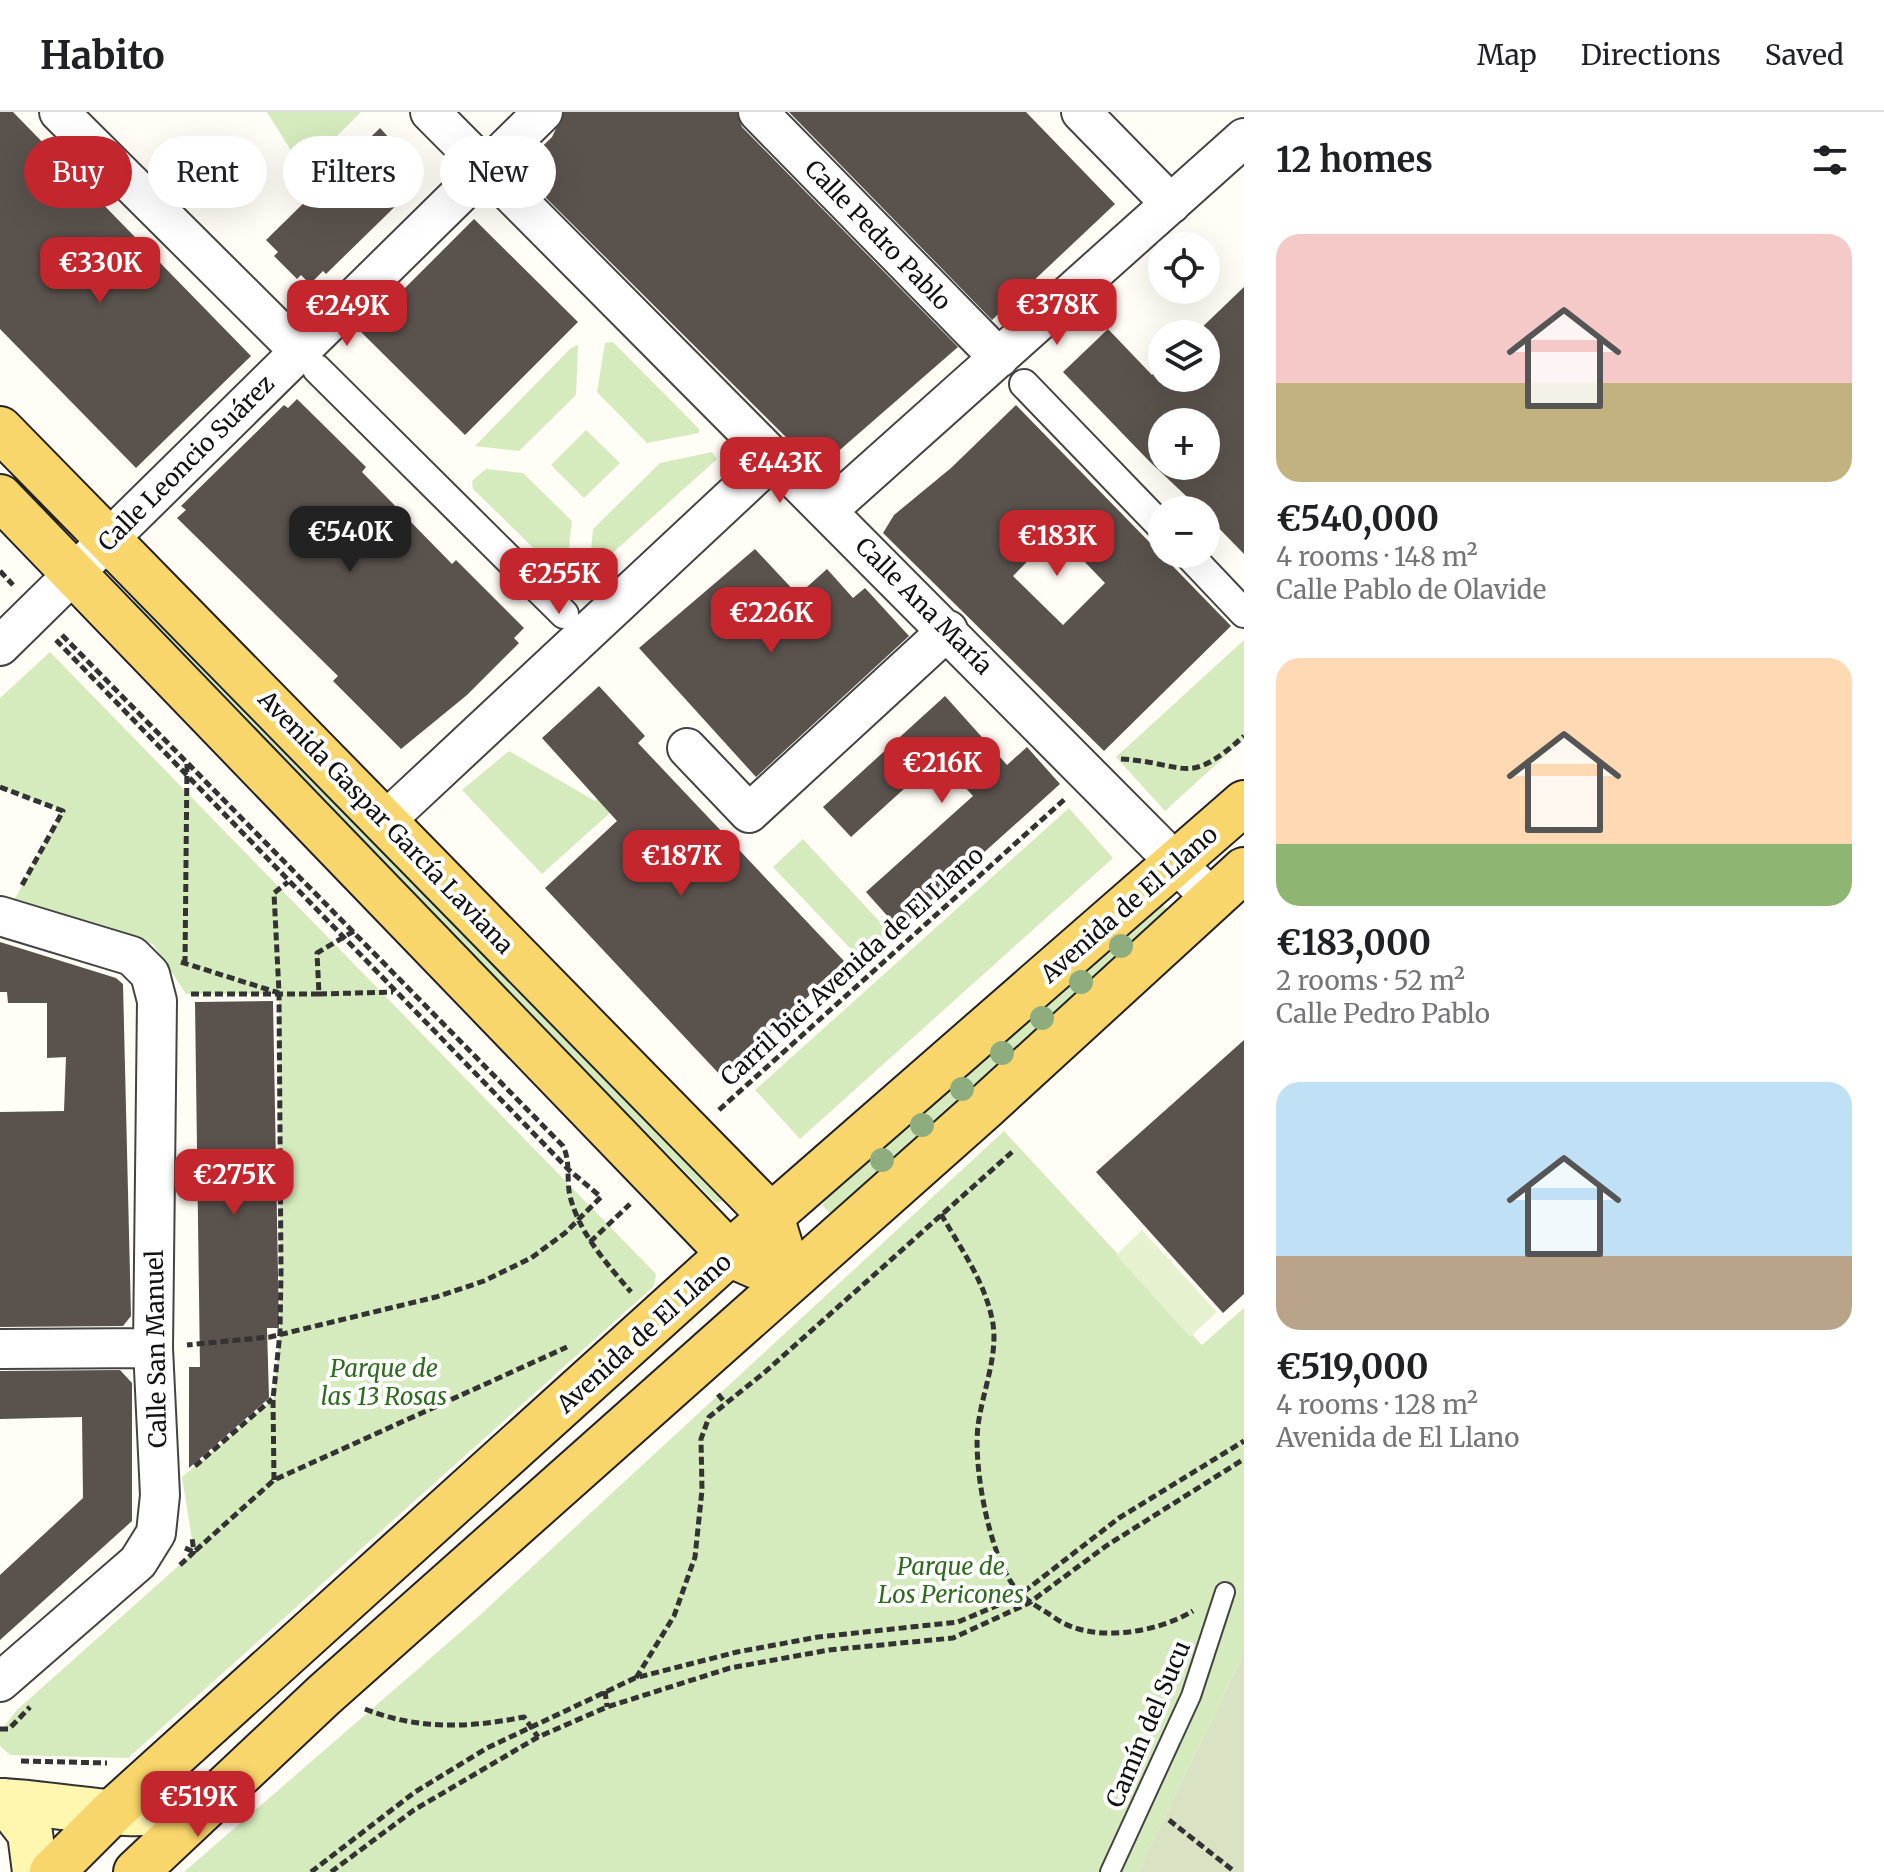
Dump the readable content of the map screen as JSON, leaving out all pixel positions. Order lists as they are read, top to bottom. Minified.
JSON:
{"streets":{"main road":["Avenida Gaspar García Laviana","Avenida de El Llano"],"street":["Calle Pedro Pablo","Calle Leoncio Suárez","Calle Ana María","Calle San Manuel"],"lane":["Camín del Sucu"],"path":["Carril bici Avenida de El Llano"]},"crossings":[["Calle Leoncio Suárez","Avenida Gaspar García Laviana"],["Calle Ana María","Avenida de El Llano"],["Calle Ana María","Carril bici Avenida de El Llano"],["Avenida Gaspar García Laviana","Avenida de El Llano"],["Avenida Gaspar García Laviana","Carril bici Avenida de El Llano"]],"parks":["Parque de las 13 Rosas","Parque de Los Pericones"],"page":{"header":"Habito","nav":["Map","Directions","Saved"],"heading":"12 homes","chip":["Buy","Rent","Filters","New"],"list":[{"name":"€540,000","note":"4 rooms · 148 m² · Calle Pablo de Olavide"},{"name":"€183,000","note":"2 rooms · 52 m² · Calle Pedro Pablo"},{"name":"€519,000","note":"4 rooms · 128 m² · Avenida de El Llano"}],"map_buttons":["+","−"],"price":["€330K","€378K","€249K","€443K","€540K","€183K","€255K","€226K","€216K","€187K","€275K","€519K"]}}
